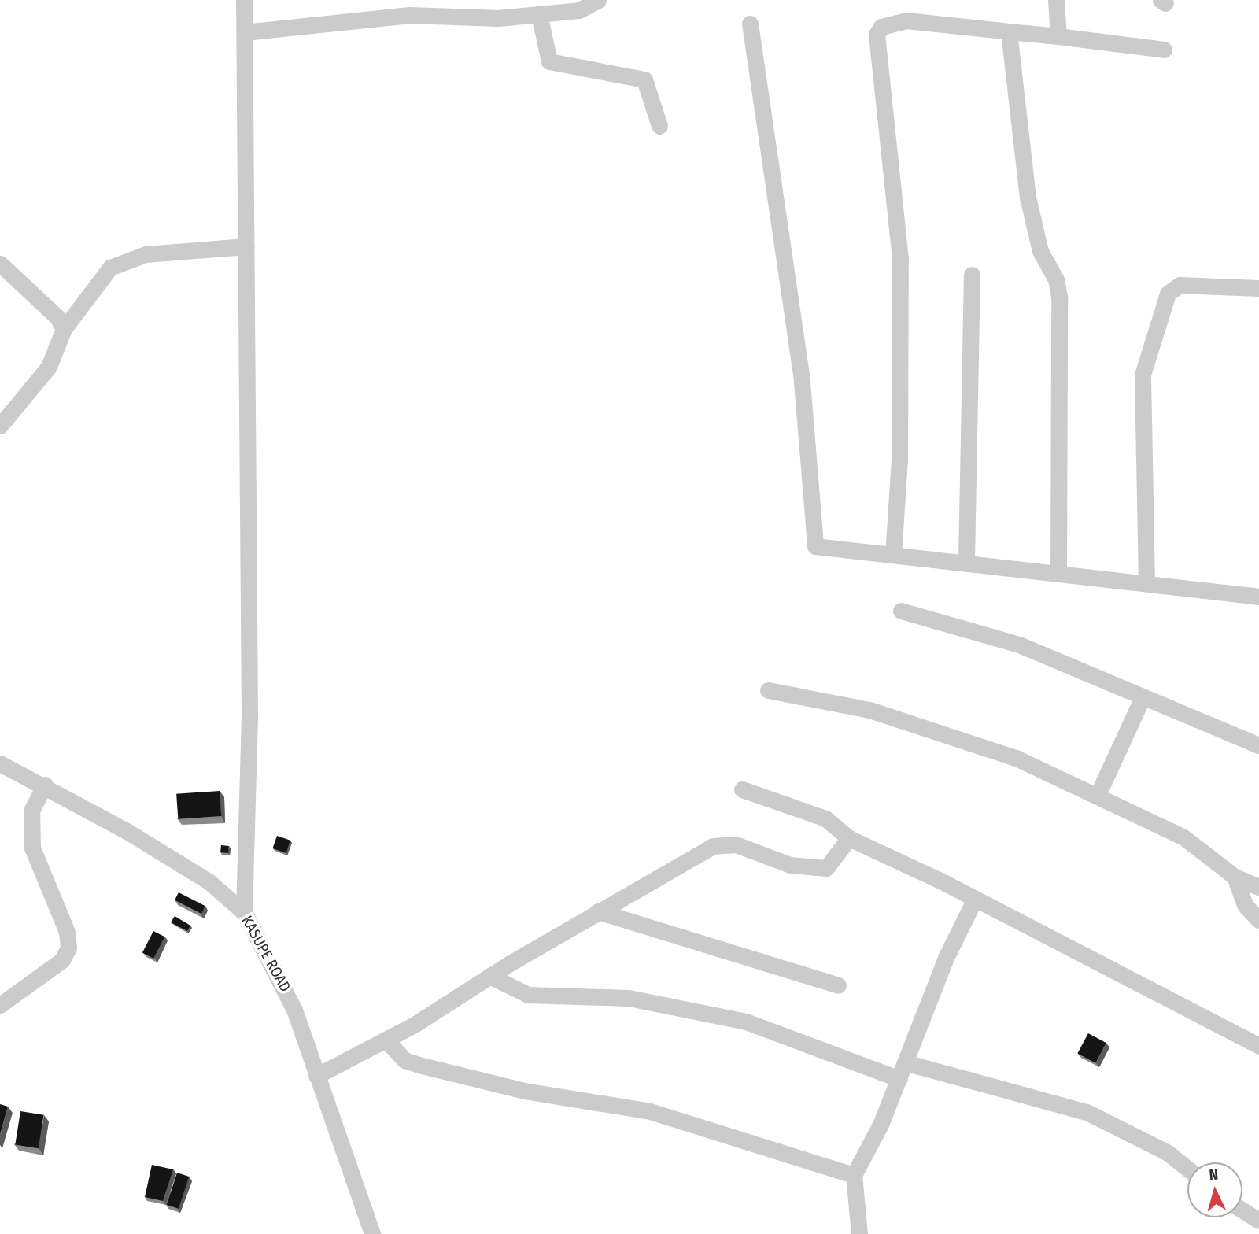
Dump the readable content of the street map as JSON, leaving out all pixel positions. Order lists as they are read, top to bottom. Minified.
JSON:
{"streets":{"street":["KASUPE ROAD"]},"north":"top"}
